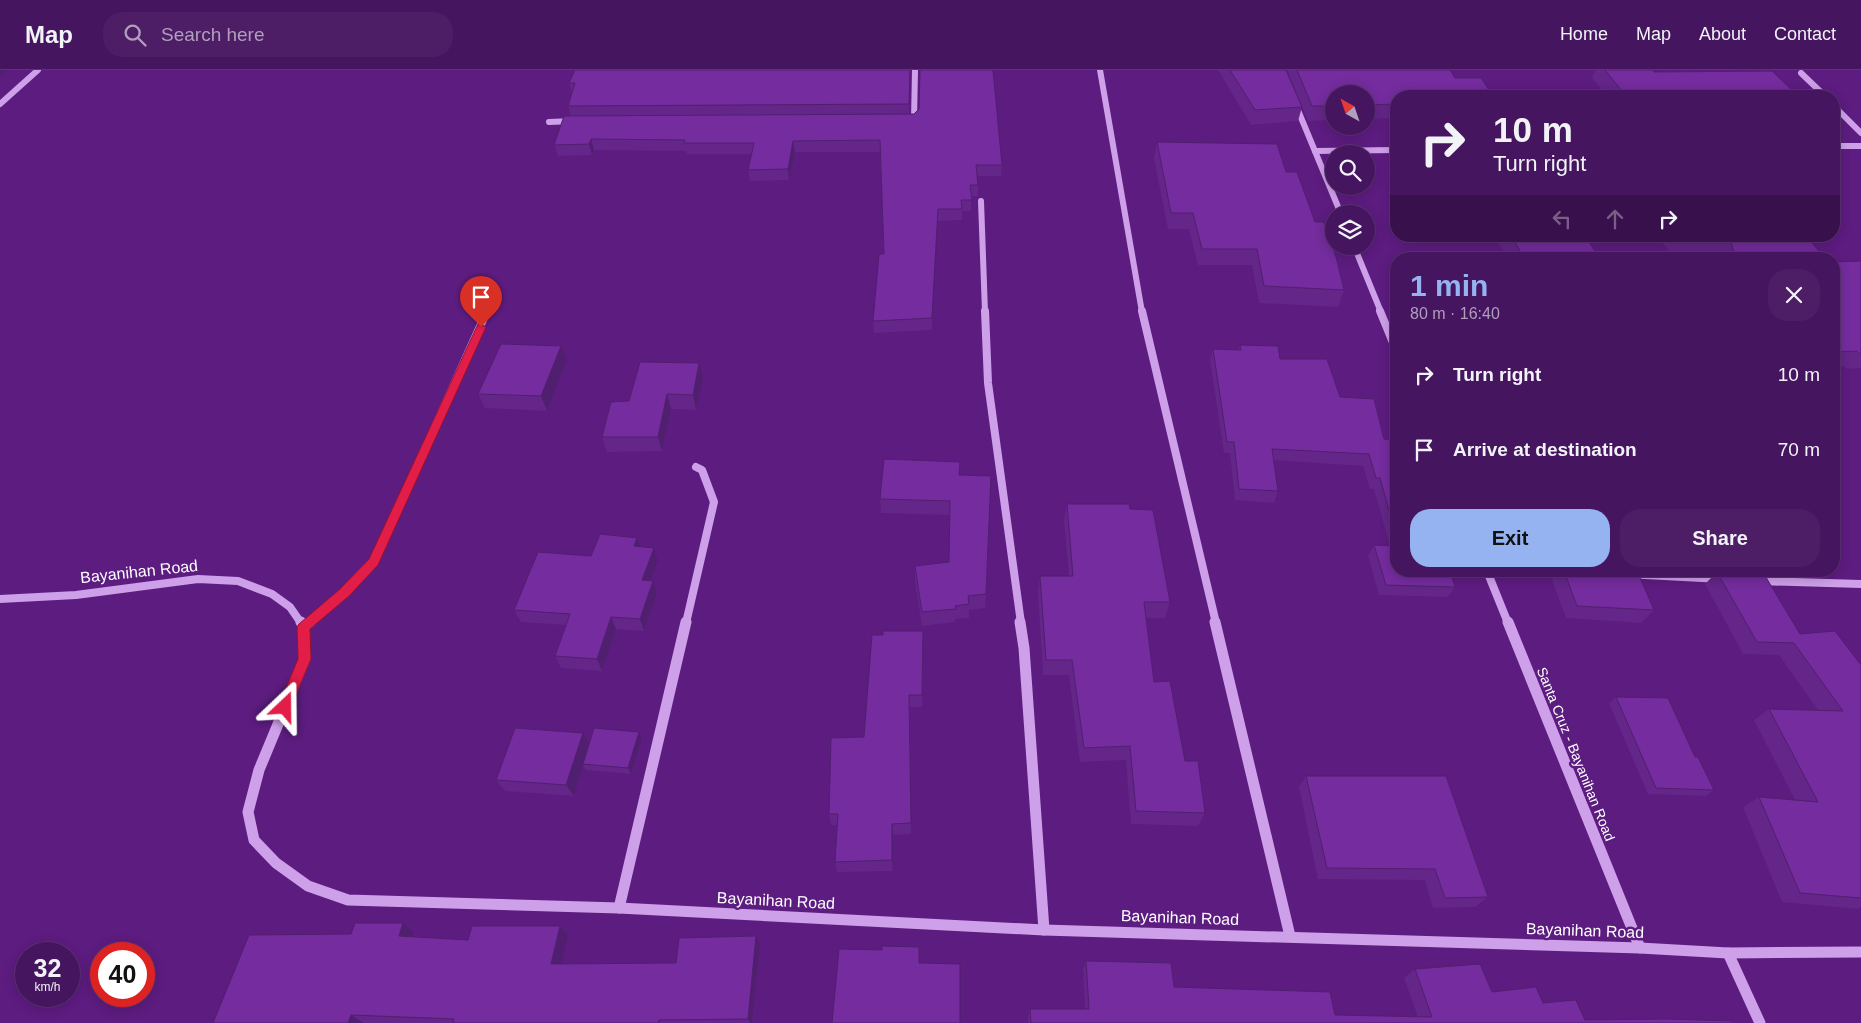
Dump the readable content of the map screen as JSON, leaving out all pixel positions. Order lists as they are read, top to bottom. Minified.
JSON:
{"streets":{"street":["Bayanihan Road","Santa Cruz - Bayanihan Road"]},"crossings":[["Bayanihan Road","Santa Cruz - Bayanihan Road"]],"north":"top left","page":{"header":"Map","search":"Search here","nav":["Home","Map","About","Contact"],"turn":["10 m","Turn right"],"heading":["1 min","80 m · 16:40"],"list":[{"name":"Turn right","value":"10 m"},{"name":"Arrive at destination","value":"70 m"}],"buttons":["Exit","Share"],"speed":"32 km/h","limit":"40"}}
